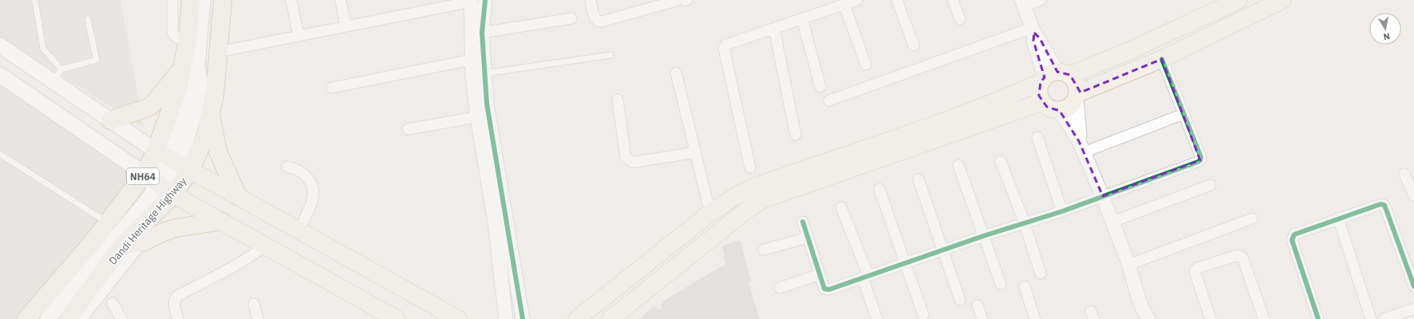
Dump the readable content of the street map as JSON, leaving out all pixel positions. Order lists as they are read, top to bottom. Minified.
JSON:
{"streets":{"highway":["NH64","Dandi Heritage Highway"]},"crossings":[["NH64","Dandi Heritage Highway"]],"north":"bottom"}
